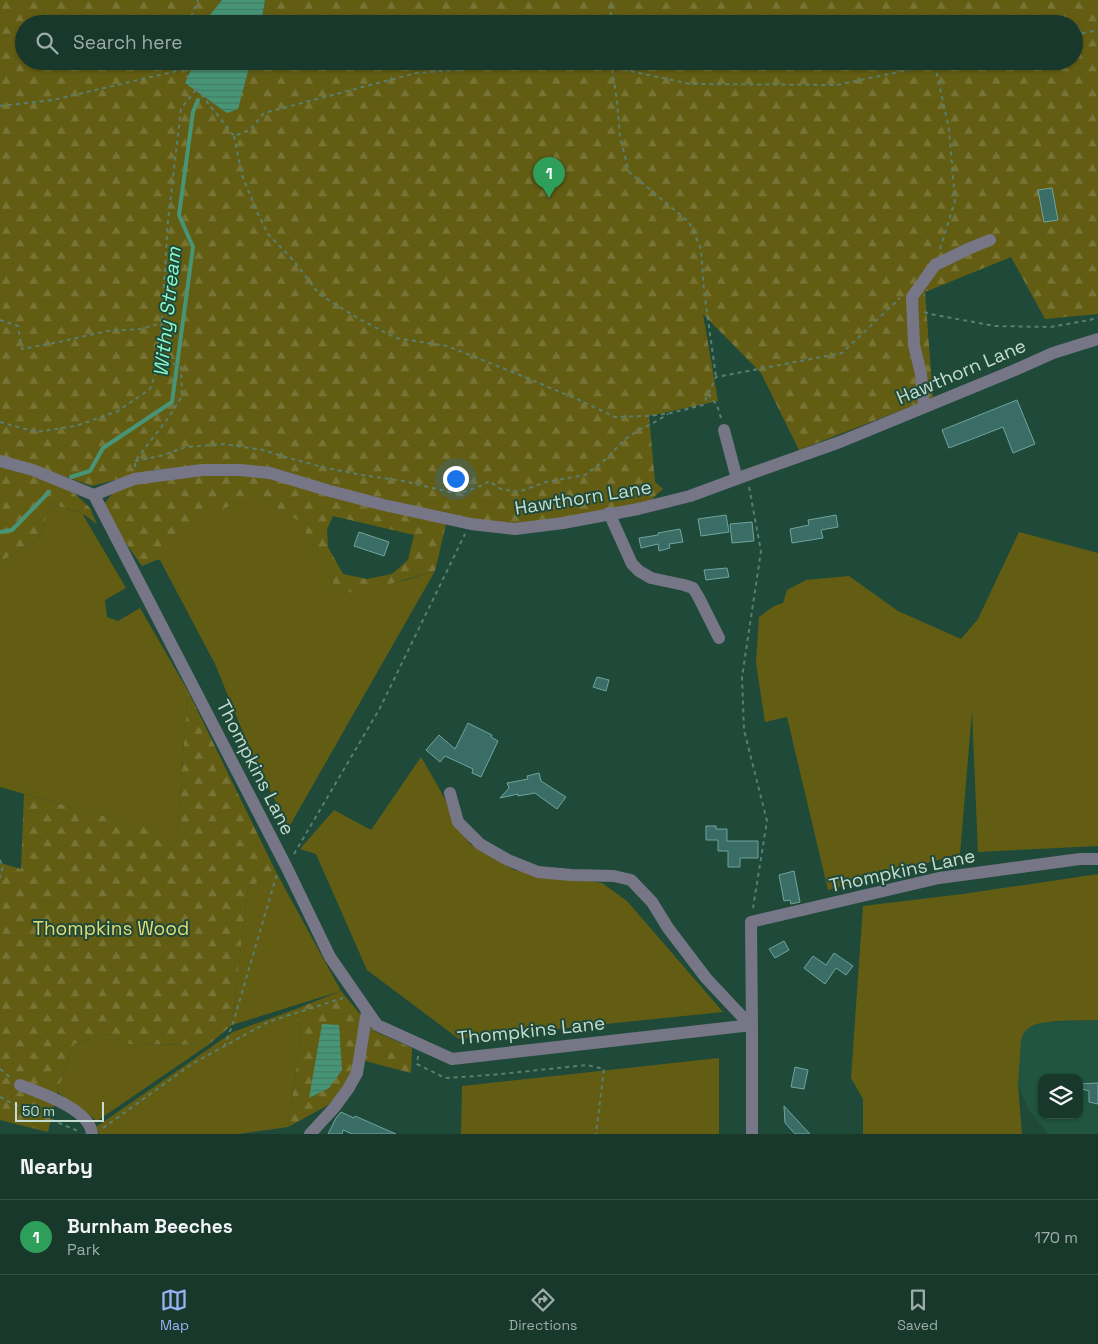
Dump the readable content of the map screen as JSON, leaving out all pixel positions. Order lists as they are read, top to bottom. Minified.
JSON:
{"streets":{"street":["Hawthorn Lane","Thompkins Lane"]},"crossings":[["Hawthorn Lane","Thompkins Lane"]],"water":["Withy Stream"],"parks":["Thompkins Wood"],"scale_bar":"50 m","page":{"search":"Search here","pins":"1","scale":"50 m","heading":"Nearby","list":[{"mark":"1","name":"Burnham Beeches","note":"Park","value":"170 m"}],"nav":["Map","Directions","Saved"]}}
